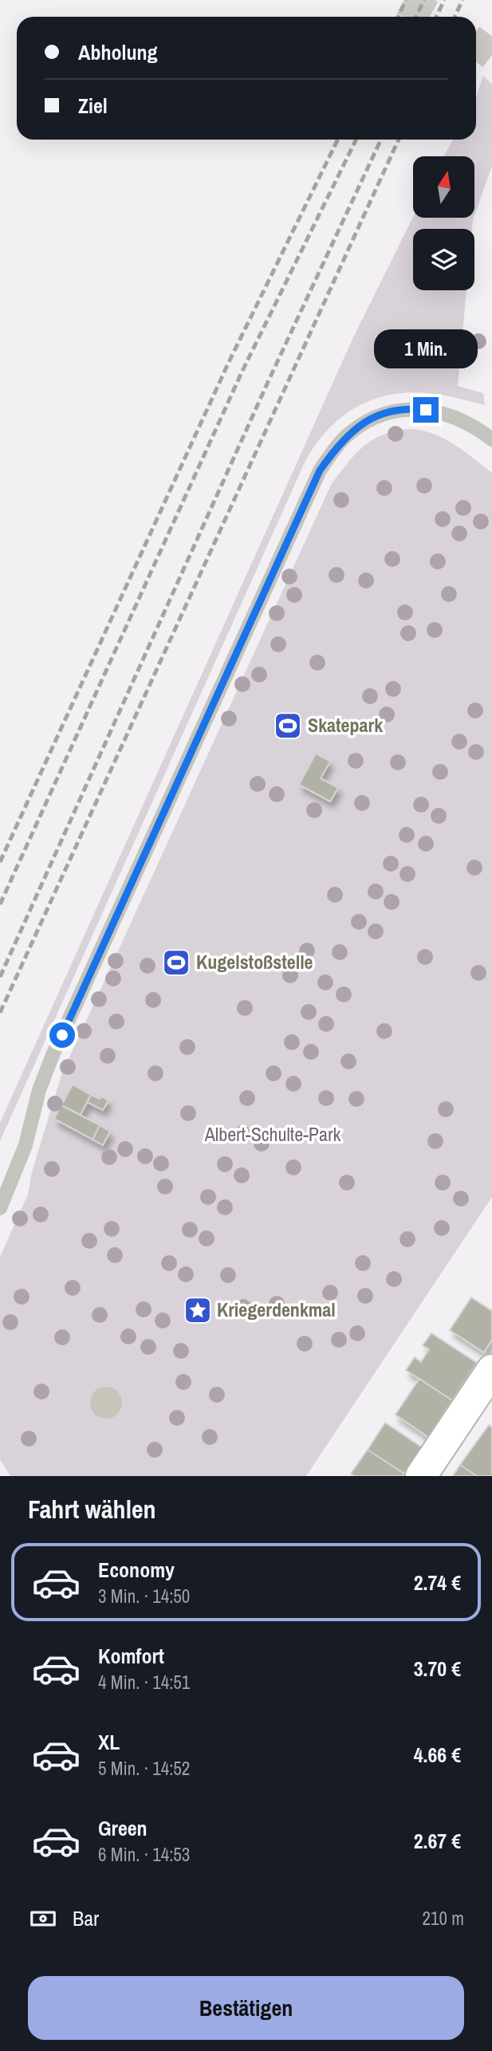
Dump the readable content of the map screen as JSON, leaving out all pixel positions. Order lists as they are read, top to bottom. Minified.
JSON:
{"parks":["Albert-Schulte-Park"],"places":{"sports":["Skatepark","Kugelstoßstelle"],"place":["Kriegerdenkmal"]},"north":"top","page":{"banner":["Abholung","Ziel"],"bubble":"1 Min.","heading":"Fahrt wählen","list":[{"name":"Economy","note":"3 Min. · 14:50","value":"2.74 €"},{"name":"Komfort","note":"4 Min. · 14:51","value":"3.70 €"},{"name":"XL","note":"5 Min. · 14:52","value":"4.66 €"},{"name":"Green","note":"6 Min. · 14:53","value":"2.67 €"}],"pay":["Bar","210 m"],"buttons":"Bestätigen"}}
